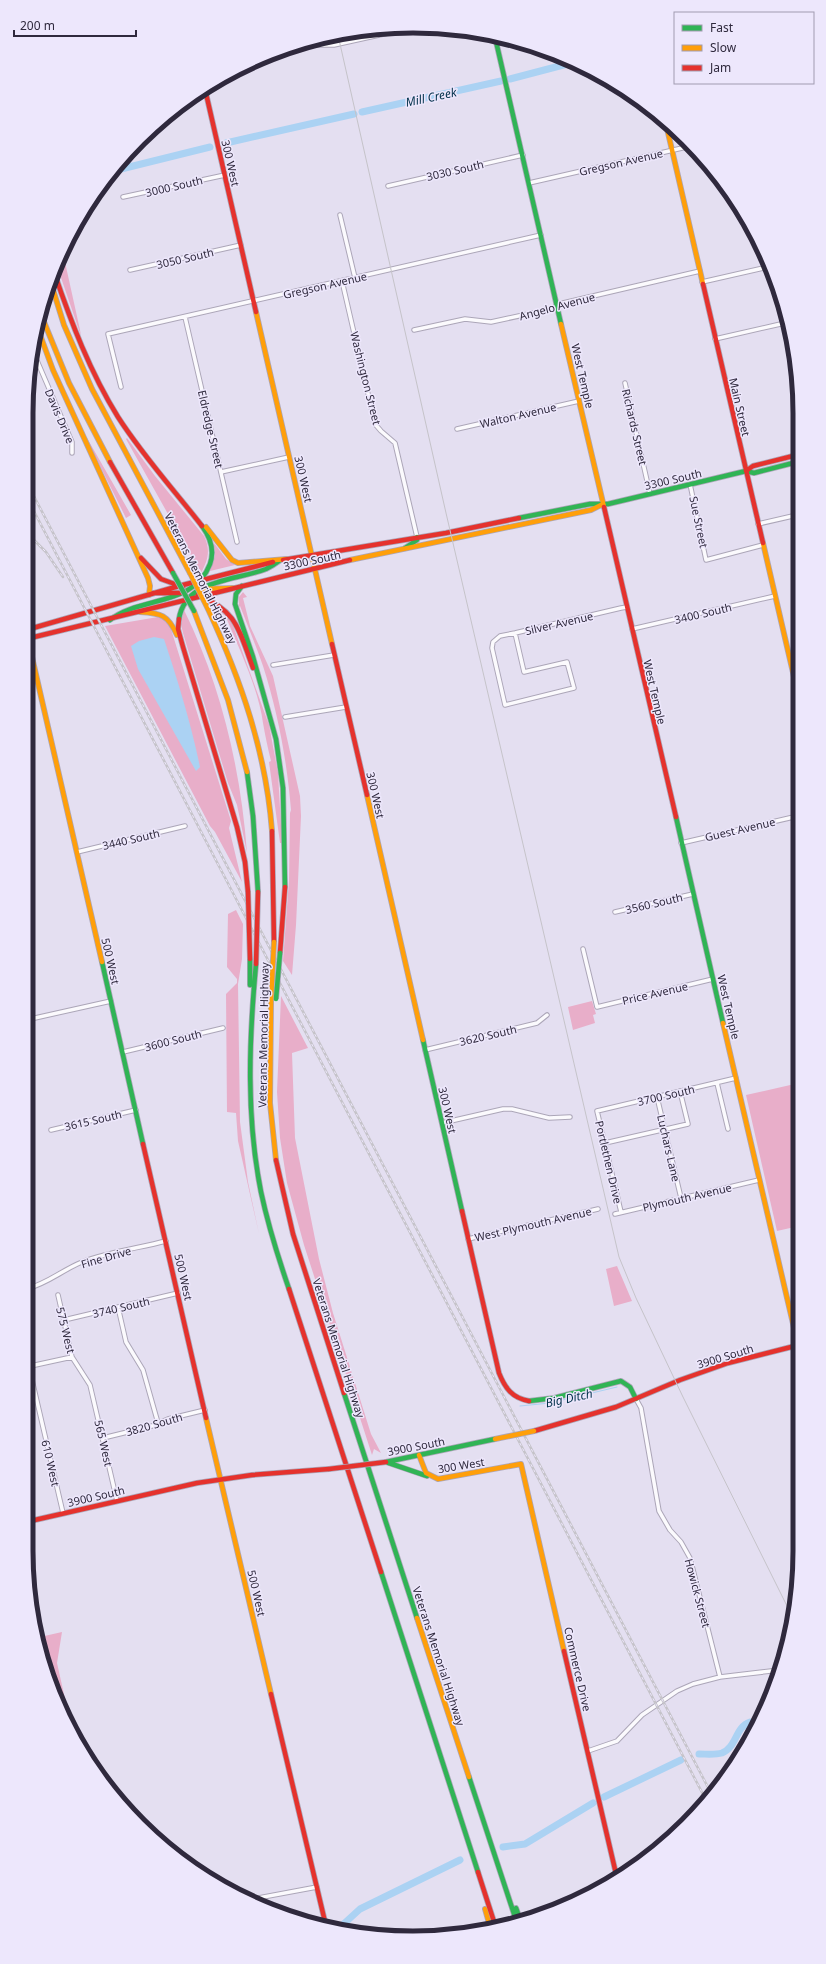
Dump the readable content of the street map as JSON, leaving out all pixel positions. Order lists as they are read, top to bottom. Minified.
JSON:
{"streets":{"main road":["300 West","West Temple","Main Street","3300 South","Veterans Memorial Highway","500 West","3900 South","Commerce Drive"],"street":["Gregson Avenue","3030 South","3000 South","3050 South","Angelo Avenue","Washington Street","Walton Avenue","Davis Drive","Richards Street","Eldredge Street","Sue Street","3400 South","Silver Avenue","Guest Avenue","3440 South","3560 South","Price Avenue","3620 South","3600 South","3700 South","3615 South","Luchars Lane","Portlethen Drive","Plymouth Avenue","West Plymouth Avenue","Fine Drive","3740 South","575 West","3820 South","565 West","610 West","Howick Street"]},"crossings":[["Gregson Avenue","300 West"],["Gregson Avenue","West Temple"],["Gregson Avenue","Washington Street"],["Gregson Avenue","Main Street"],["Gregson Avenue","Eldredge Street"],["300 West","3000 South"],["300 West","3050 South"],["300 West","3300 South"],["300 West","3620 South"],["300 West","West Plymouth Avenue"],["300 West","3900 South"],["300 West","Howick Street"],["300 West","Commerce Drive"],["3030 South","West Temple"],["Angelo Avenue","West Temple"],["Angelo Avenue","Main Street"],["West Temple","Walton Avenue"],["West Temple","3300 South"],["West Temple","3400 South"],["West Temple","Silver Avenue"],["West Temple","Guest Avenue"],["West Temple","3560 South"],["West Temple","Price Avenue"],["West Temple","3700 South"],["West Temple","Plymouth Avenue"],["Washington Street","3300 South"],["Main Street","3300 South"],["Main Street","Sue Street"],["Main Street","3400 South"],["Richards Street","3300 South"],["3300 South","Sue Street"],["3440 South","500 West"],["500 West","3600 South"],["500 West","3615 South"],["500 West","Fine Drive"],["500 West","3740 South"],["500 West","3900 South"],["500 West","3820 South"],["3700 South","Luchars Lane"],["3700 South","Portlethen Drive"],["Luchars Lane","Plymouth Avenue"],["Portlethen Drive","Plymouth Avenue"],["3740 South","575 West"],["575 West","565 West"],["3900 South","565 West"],["3900 South","610 West"],["3900 South","Howick Street"],["3820 South","565 West"]],"water":["Mill Creek","Big Ditch"],"legend":["Fast","Slow","Jam"],"scale_bar":"200 m"}
